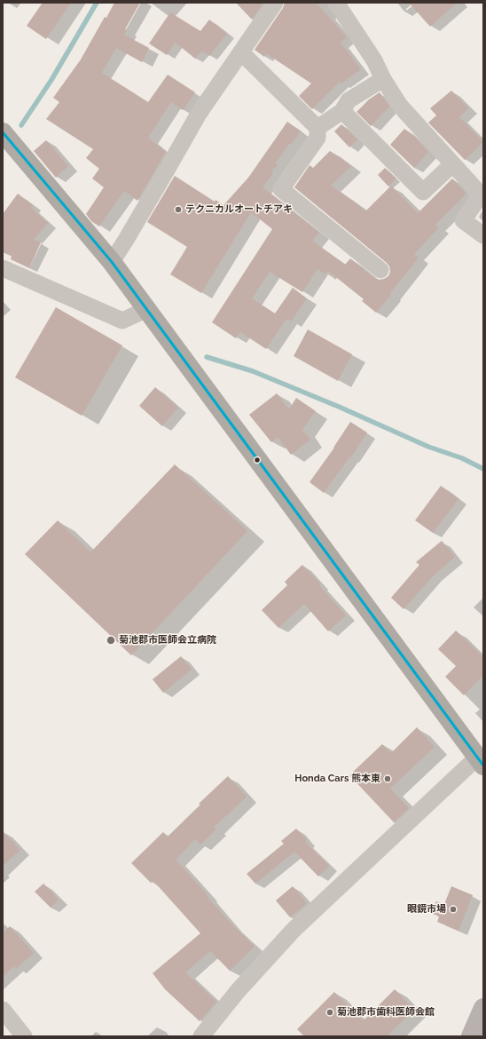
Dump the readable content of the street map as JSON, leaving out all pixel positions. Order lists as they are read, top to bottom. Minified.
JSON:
{"places":["テクニカルオートチアキ","菊池郡市医師会立病院","Honda Cars 熊本東","眼鏡市場","菊池郡市歯科医師会館"]}
